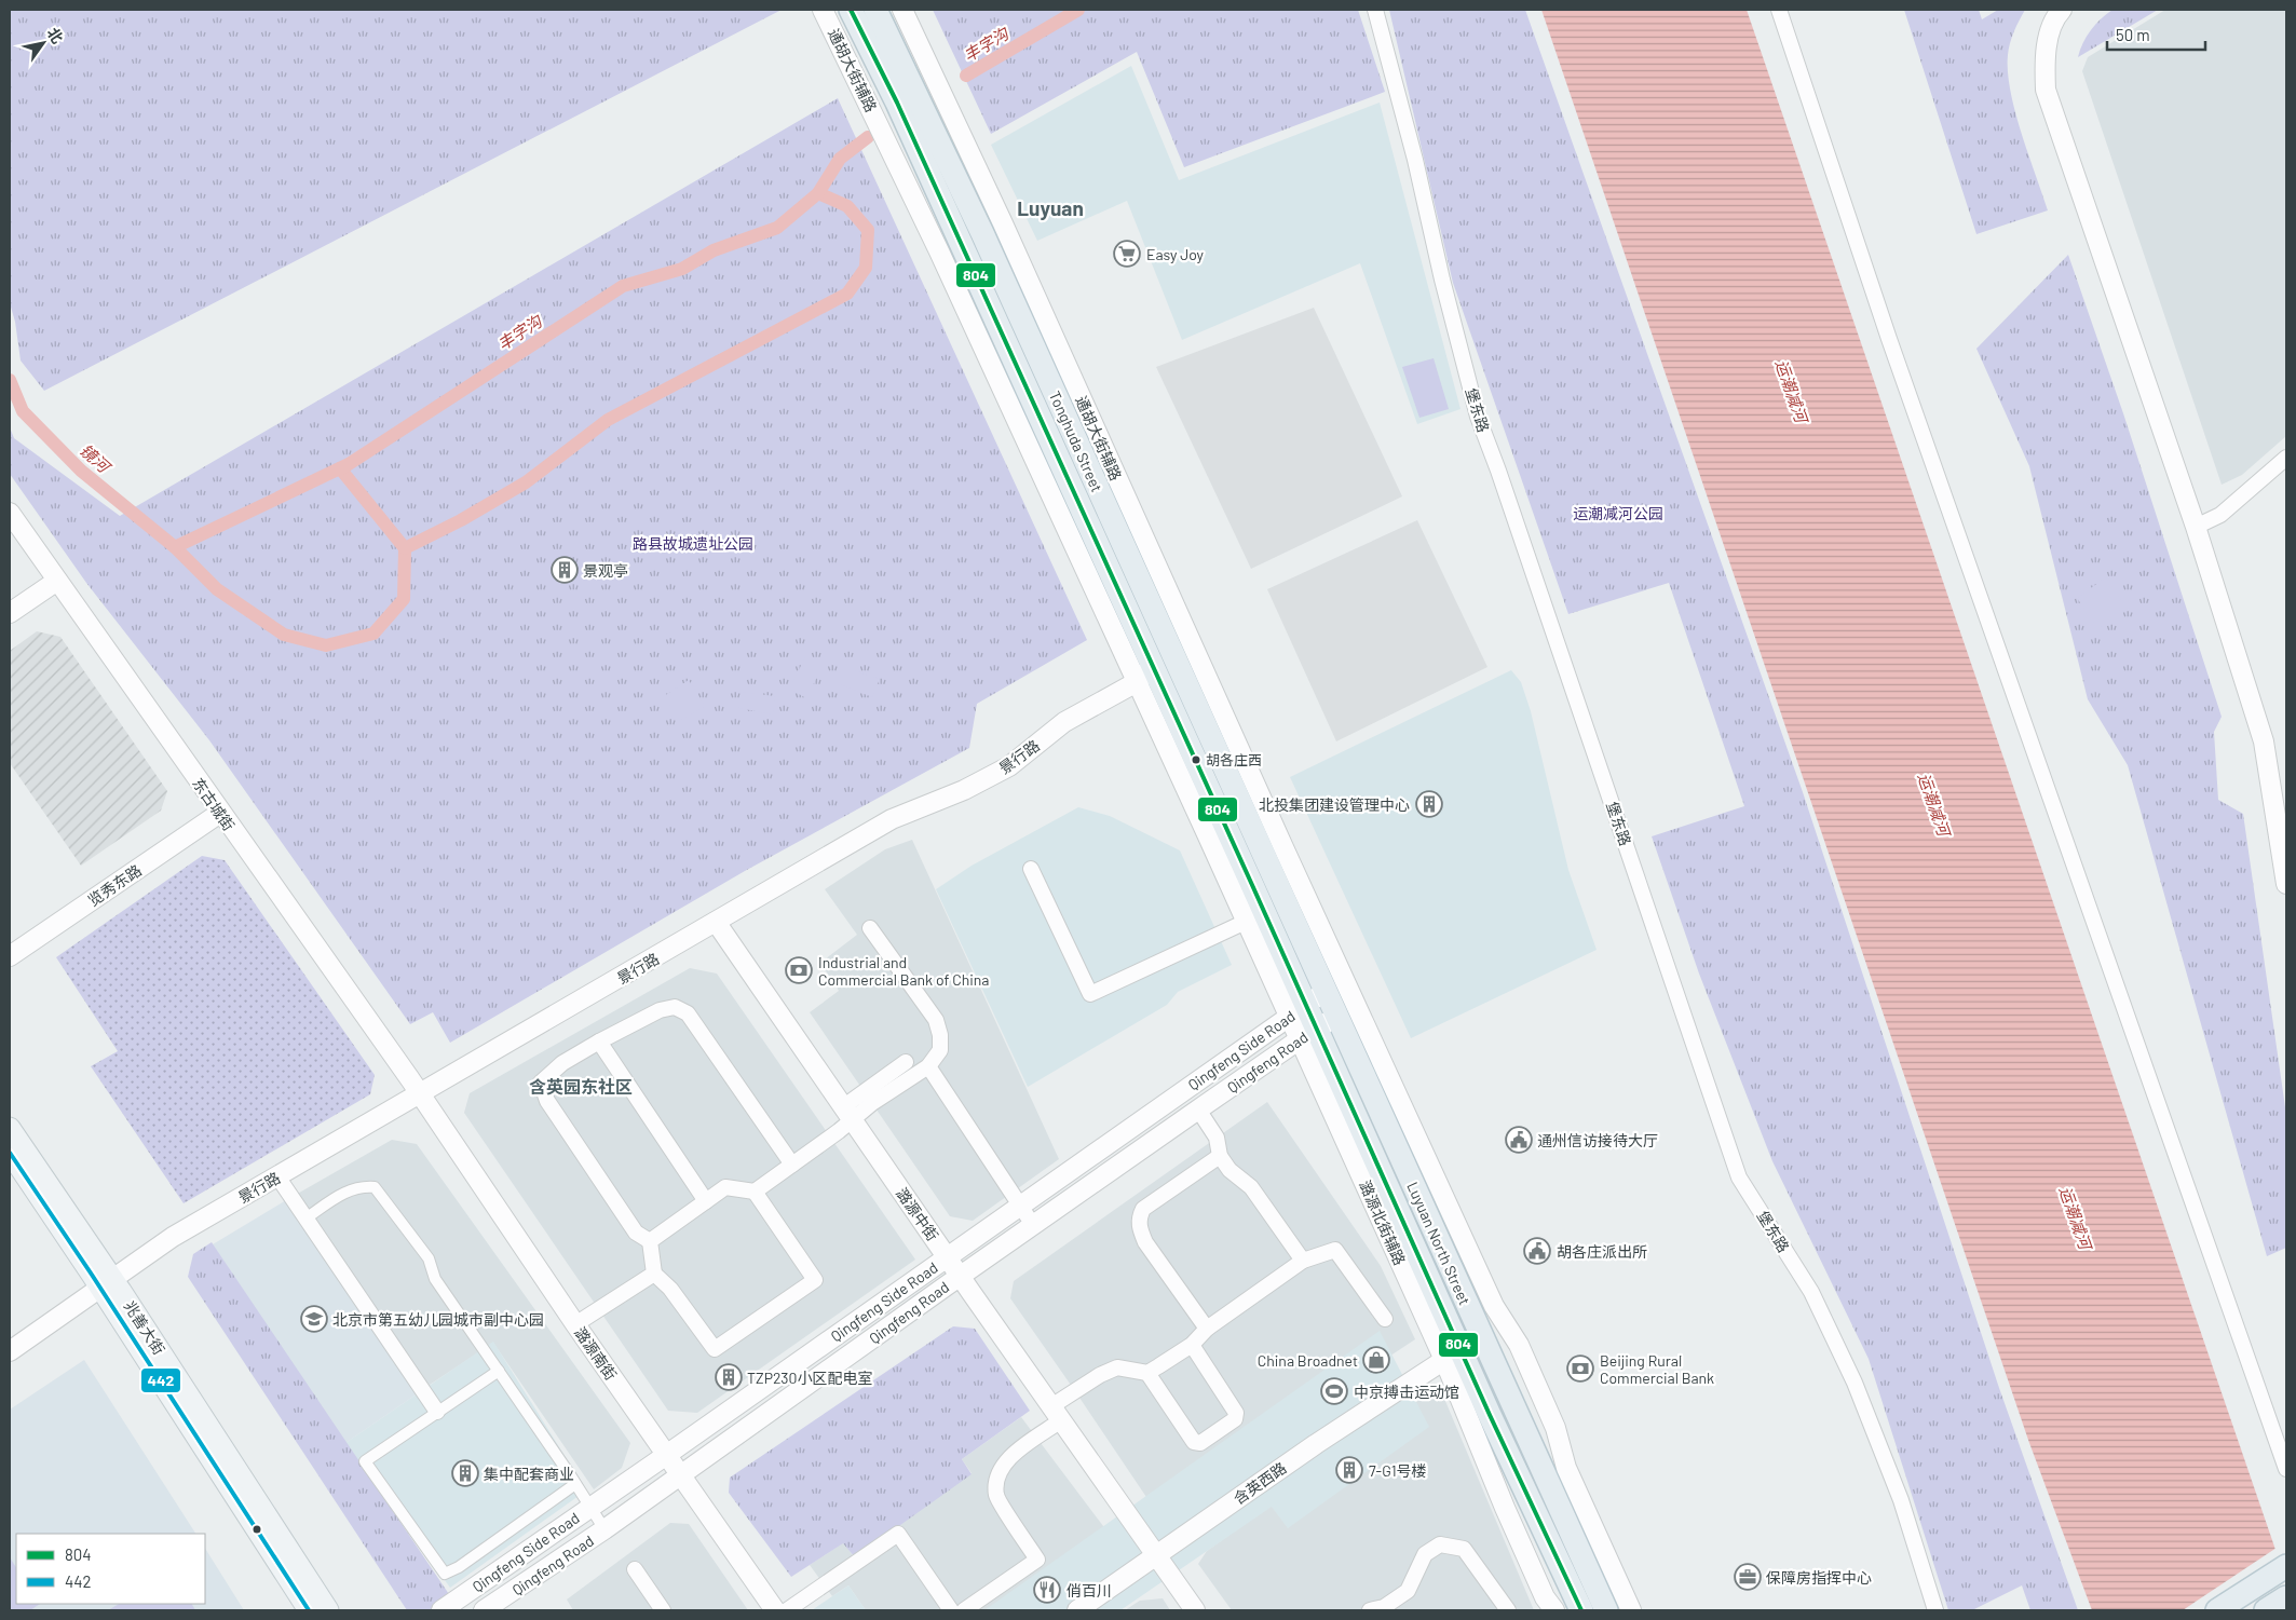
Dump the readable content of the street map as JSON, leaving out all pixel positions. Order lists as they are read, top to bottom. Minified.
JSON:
{"streets":{"main road":["Tonghuda Street","Luyuan North Street","兆善大街"],"street":["通胡大街辅路","堡东路","景行路","东古城街","览秀东路","Qingfeng Side Road","Qingfeng Road","潞源中街","潞源北街辅路","潞源南街","含英西路"]},"crossings":[["通胡大街辅路","Tonghuda Street"],["通胡大街辅路","景行路"],["通胡大街辅路","Luyuan North Street"],["Tonghuda Street","景行路"],["Tonghuda Street","Luyuan North Street"],["景行路","东古城街"],["景行路","潞源中街"],["景行路","兆善大街"],["景行路","潞源南街"],["东古城街","览秀东路"],["东古城街","潞源南街"],["Qingfeng Side Road","潞源中街"],["Qingfeng Side Road","Luyuan North Street"],["Qingfeng Side Road","潞源南街"],["Qingfeng Road","潞源中街"],["Qingfeng Road","潞源北街辅路"],["Qingfeng Road","Luyuan North Street"],["Qingfeng Road","潞源南街"],["潞源中街","含英西路"],["潞源北街辅路","Luyuan North Street"],["潞源北街辅路","含英西路"]],"districts":["Luyuan","含英园东社区"],"water":["丰字沟","运潮减河","镜河"],"parks":["运潮减河公园","路县故城遗址公园"],"places":{"supermarket":["Easy Joy"],"building":["景观亭","北投集团建设管理中心","TZP230小区配电室","7-G1号楼","集中配套商业"],"other":["胡各庄西"],"bank":["Industrial and Commercial Bank of China","Beijing Rural Commercial Bank"],"public building":["通州信访接待大厅","胡各庄派出所"],"school or university":["北京市第五幼儿园城市副中心园"],"shop":["China Broadnet"],"sports":["中京搏击运动馆"],"office":["保障房指挥中心"],"restaurant":["俏百川"]},"lines":["transit line 804","transit line 442"],"legend":["804","442"],"scale_bar":"50 m","north":"top right"}
